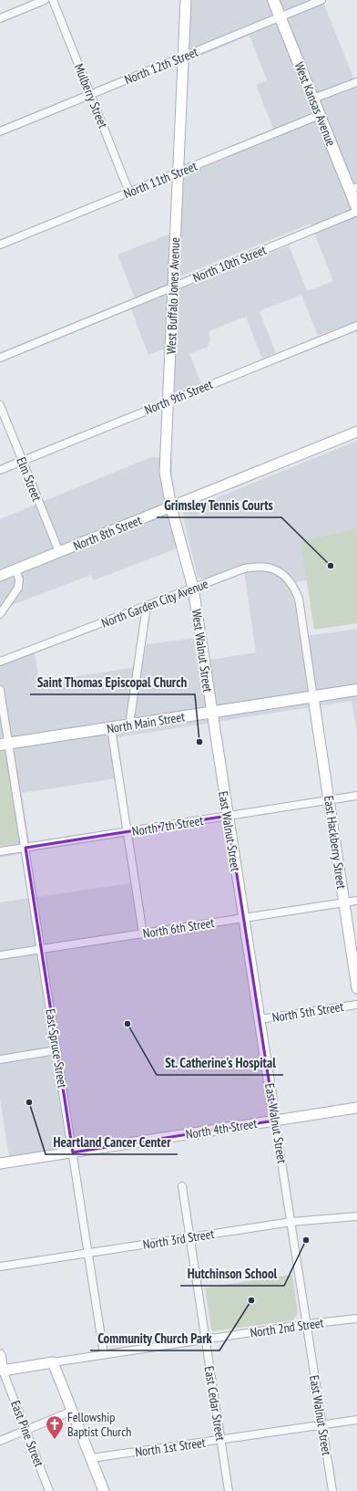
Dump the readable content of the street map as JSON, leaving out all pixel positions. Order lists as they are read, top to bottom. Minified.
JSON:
{"streets":{"main road":["West Kansas Avenue","West Buffalo Jones Avenue","North 8th Street","West Walnut Street","North Main Street","East Walnut Street","East Hackberry Street","North 4th Street","North 2nd Street","East Pine Street"],"street":["North 12th Street","Mulberry Street","North 11th Street","North 10th Street","North 9th Street","Elm Street","North Garden City Avenue","North 7th Street","North 6th Street","North 5th Street","East Spruce Street","North 3rd Street","East Cedar Street","North 1st Street"]},"crossings":[["North 12th Street","Mulberry Street"],["North 12th Street","West Kansas Avenue"],["North 12th Street","West Buffalo Jones Avenue"],["Mulberry Street","North 11th Street"],["West Kansas Avenue","North 11th Street"],["North 11th Street","West Buffalo Jones Avenue"],["North 10th Street","West Buffalo Jones Avenue"],["West Buffalo Jones Avenue","North 9th Street"],["West Buffalo Jones Avenue","North 8th Street"],["West Buffalo Jones Avenue","North Garden City Avenue"],["West Buffalo Jones Avenue","West Walnut Street"],["North 9th Street","Elm Street"],["Elm Street","North 8th Street"],["North Garden City Avenue","West Walnut Street"],["North Garden City Avenue","North Main Street"],["North Garden City Avenue","East Hackberry Street"],["West Walnut Street","North Main Street"],["West Walnut Street","East Walnut Street"],["North Main Street","East Walnut Street"],["North Main Street","East Hackberry Street"],["North Main Street","East Spruce Street"],["North 7th Street","East Walnut Street"],["North 7th Street","East Hackberry Street"],["North 7th Street","East Spruce Street"],["East Walnut Street","North 6th Street"],["East Walnut Street","North 5th Street"],["East Walnut Street","North 4th Street"],["East Walnut Street","North 3rd Street"],["East Walnut Street","North 2nd Street"],["East Walnut Street","North 1st Street"],["East Hackberry Street","North 6th Street"],["North 6th Street","East Spruce Street"],["East Spruce Street","North 4th Street"],["East Spruce Street","North 3rd Street"],["East Spruce Street","North 2nd Street"],["North 3rd Street","East Cedar Street"],["North 2nd Street","East Cedar Street"],["North 2nd Street","East Pine Street"],["East Cedar Street","North 1st Street"]],"places":{"other":["Grimsley Tennis Courts","Saint Thomas Episcopal Church","St. Catherine's Hospital","Heartland Cancer Center","Hutchinson School","Community Church Park"],"church":["Fellowship Baptist Church"]}}
